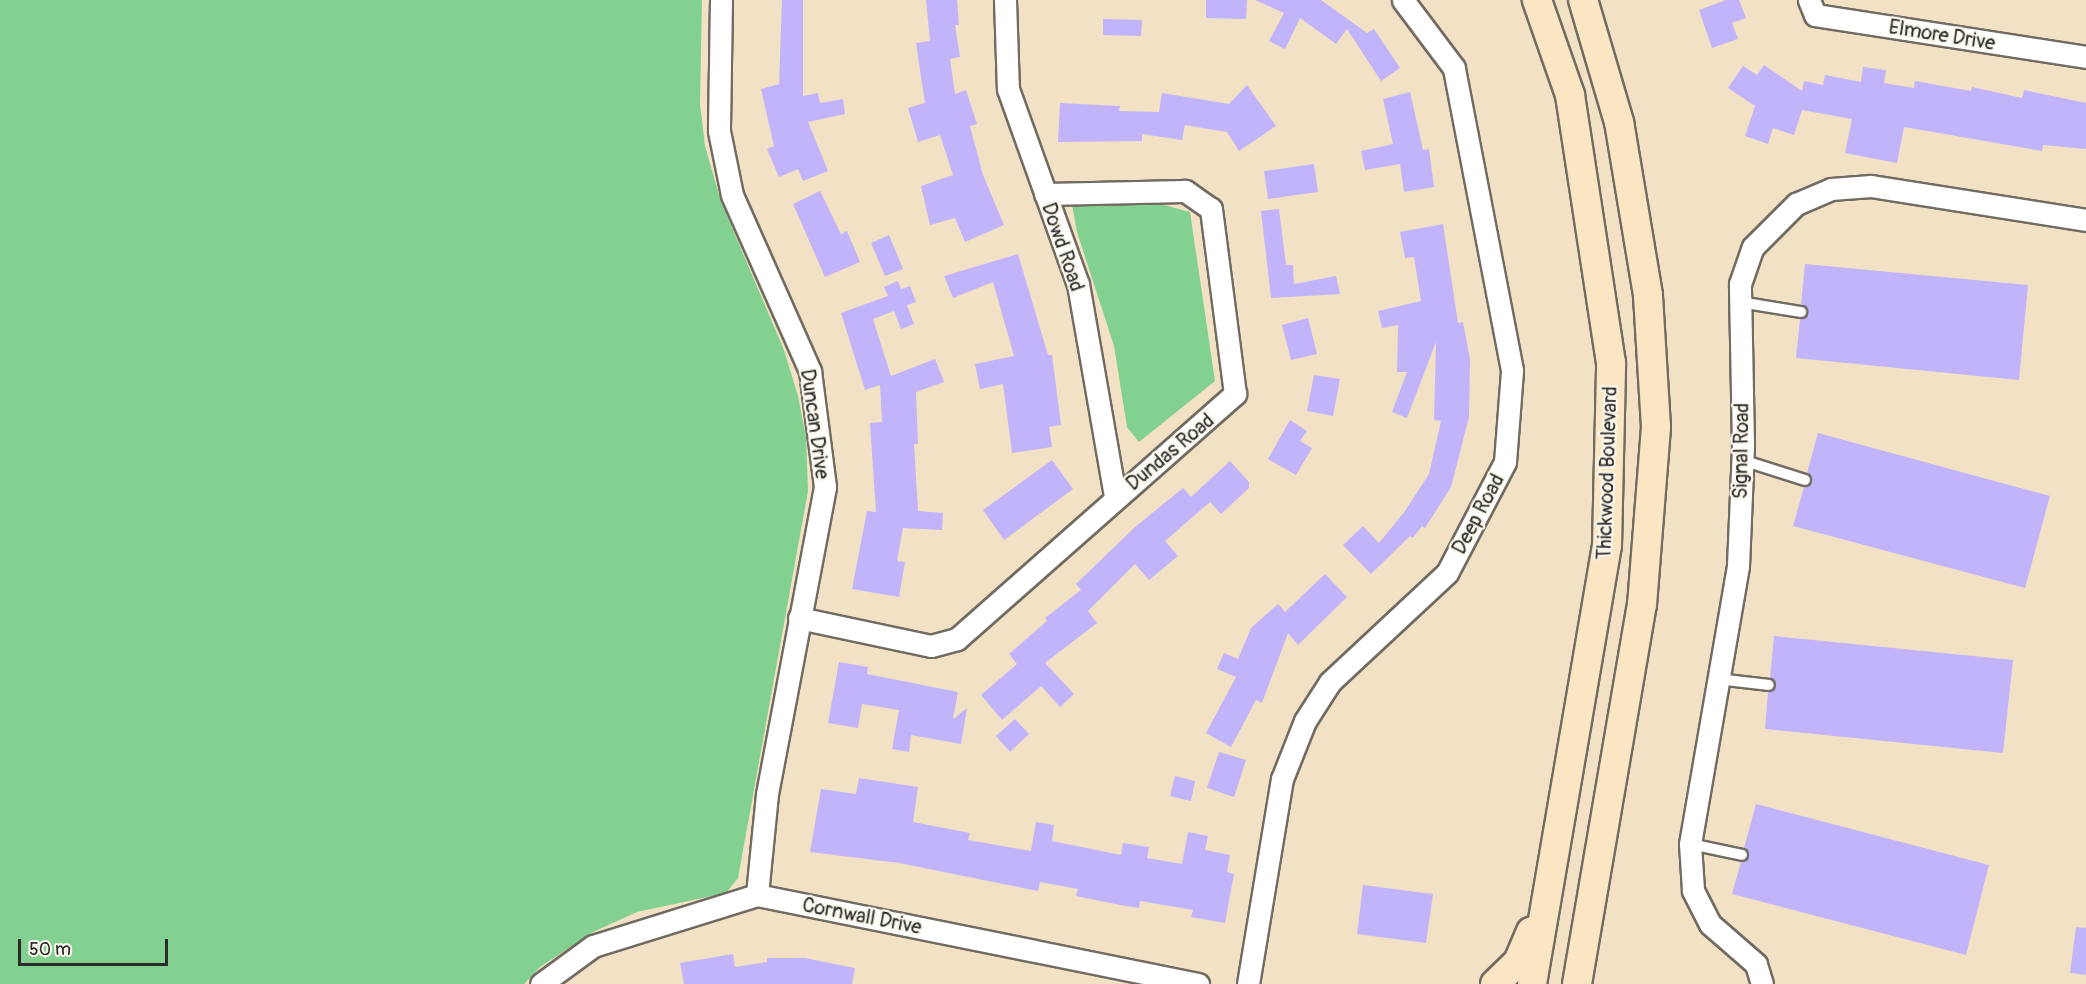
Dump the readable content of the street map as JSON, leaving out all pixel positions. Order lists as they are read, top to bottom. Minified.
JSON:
{"streets":{"main road":["Thickwood Boulevard"],"street":["Elmore Drive","Dowd Road","Duncan Drive","Signal Road","Dundas Road","Deep Road","Cornwall Drive"]},"crossings":[["Dowd Road","Dundas Road"],["Duncan Drive","Dundas Road"],["Duncan Drive","Cornwall Drive"]],"scale_bar":"50 m"}
